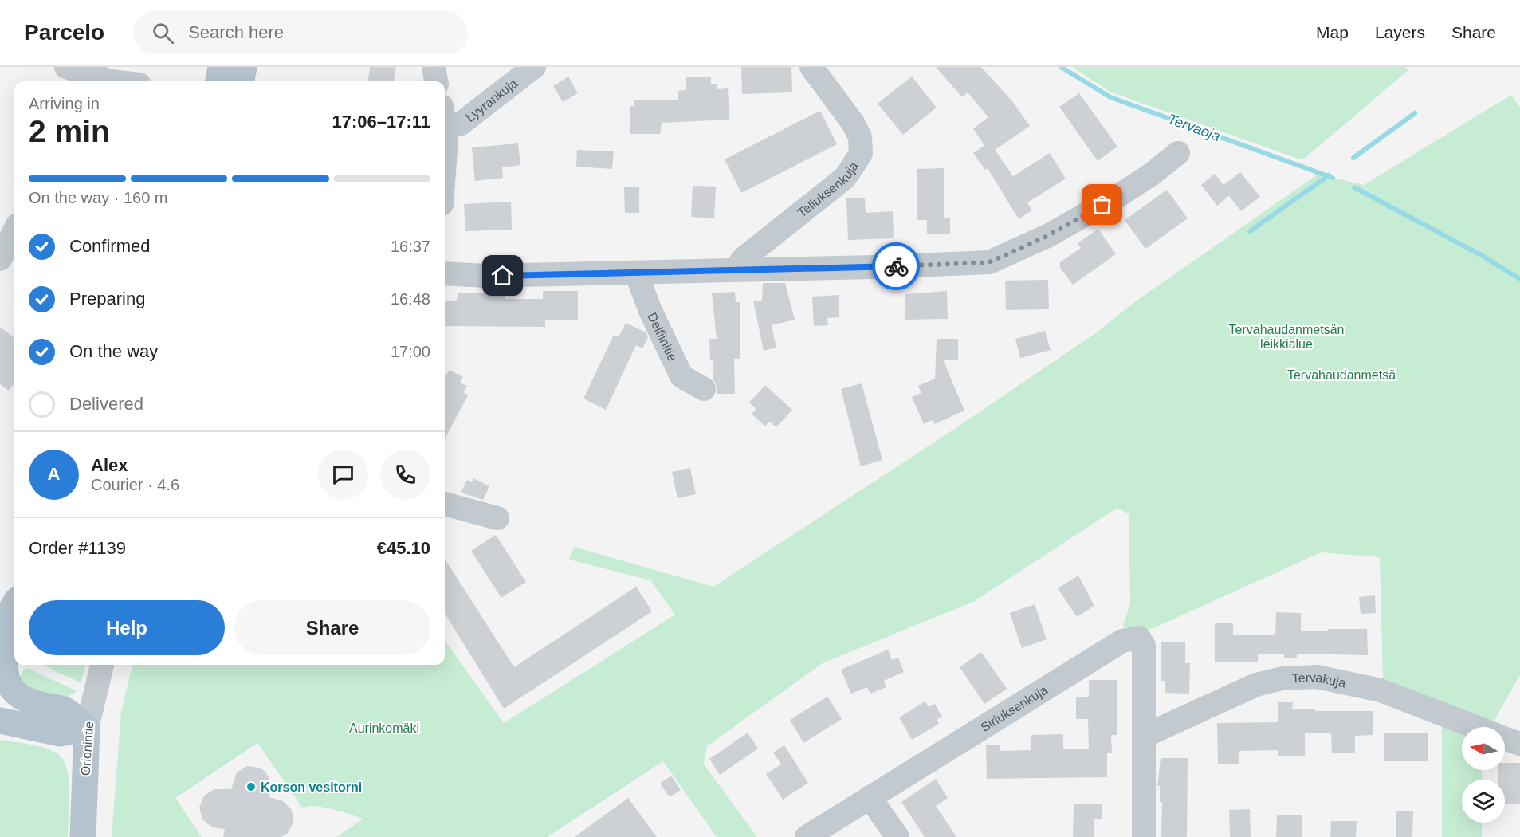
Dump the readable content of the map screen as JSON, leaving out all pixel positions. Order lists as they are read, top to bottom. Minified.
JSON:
{"streets":{"main road":["Orionintie"],"street":["Lyyrankuja","Telluksenkuja","Delfiinitie","Tervakuja","Siriuksenkuja"]},"crossings":[["Tervakuja","Siriuksenkuja"]],"water":["Tervaoja"],"parks":["Tervahaudanmetsän leikkialue","Tervahaudanmetsä","Aurinkomäki"],"places":["Korson vesitorni"],"north":"left","page":{"header":"Parcelo","search":"Search here","nav":["Map","Layers","Share"],"heading":["2 min","Arriving in","17:06–17:11"],"panel":["Alex","Courier · 4.6","Order #1139","€45.10"],"bar":"On the way · 160 m","list":[["Confirmed","16:37"],["Preparing","16:48"],["On the way","17:00"],"Delivered"],"round":"A","buttons":["Help","Share"]}}
